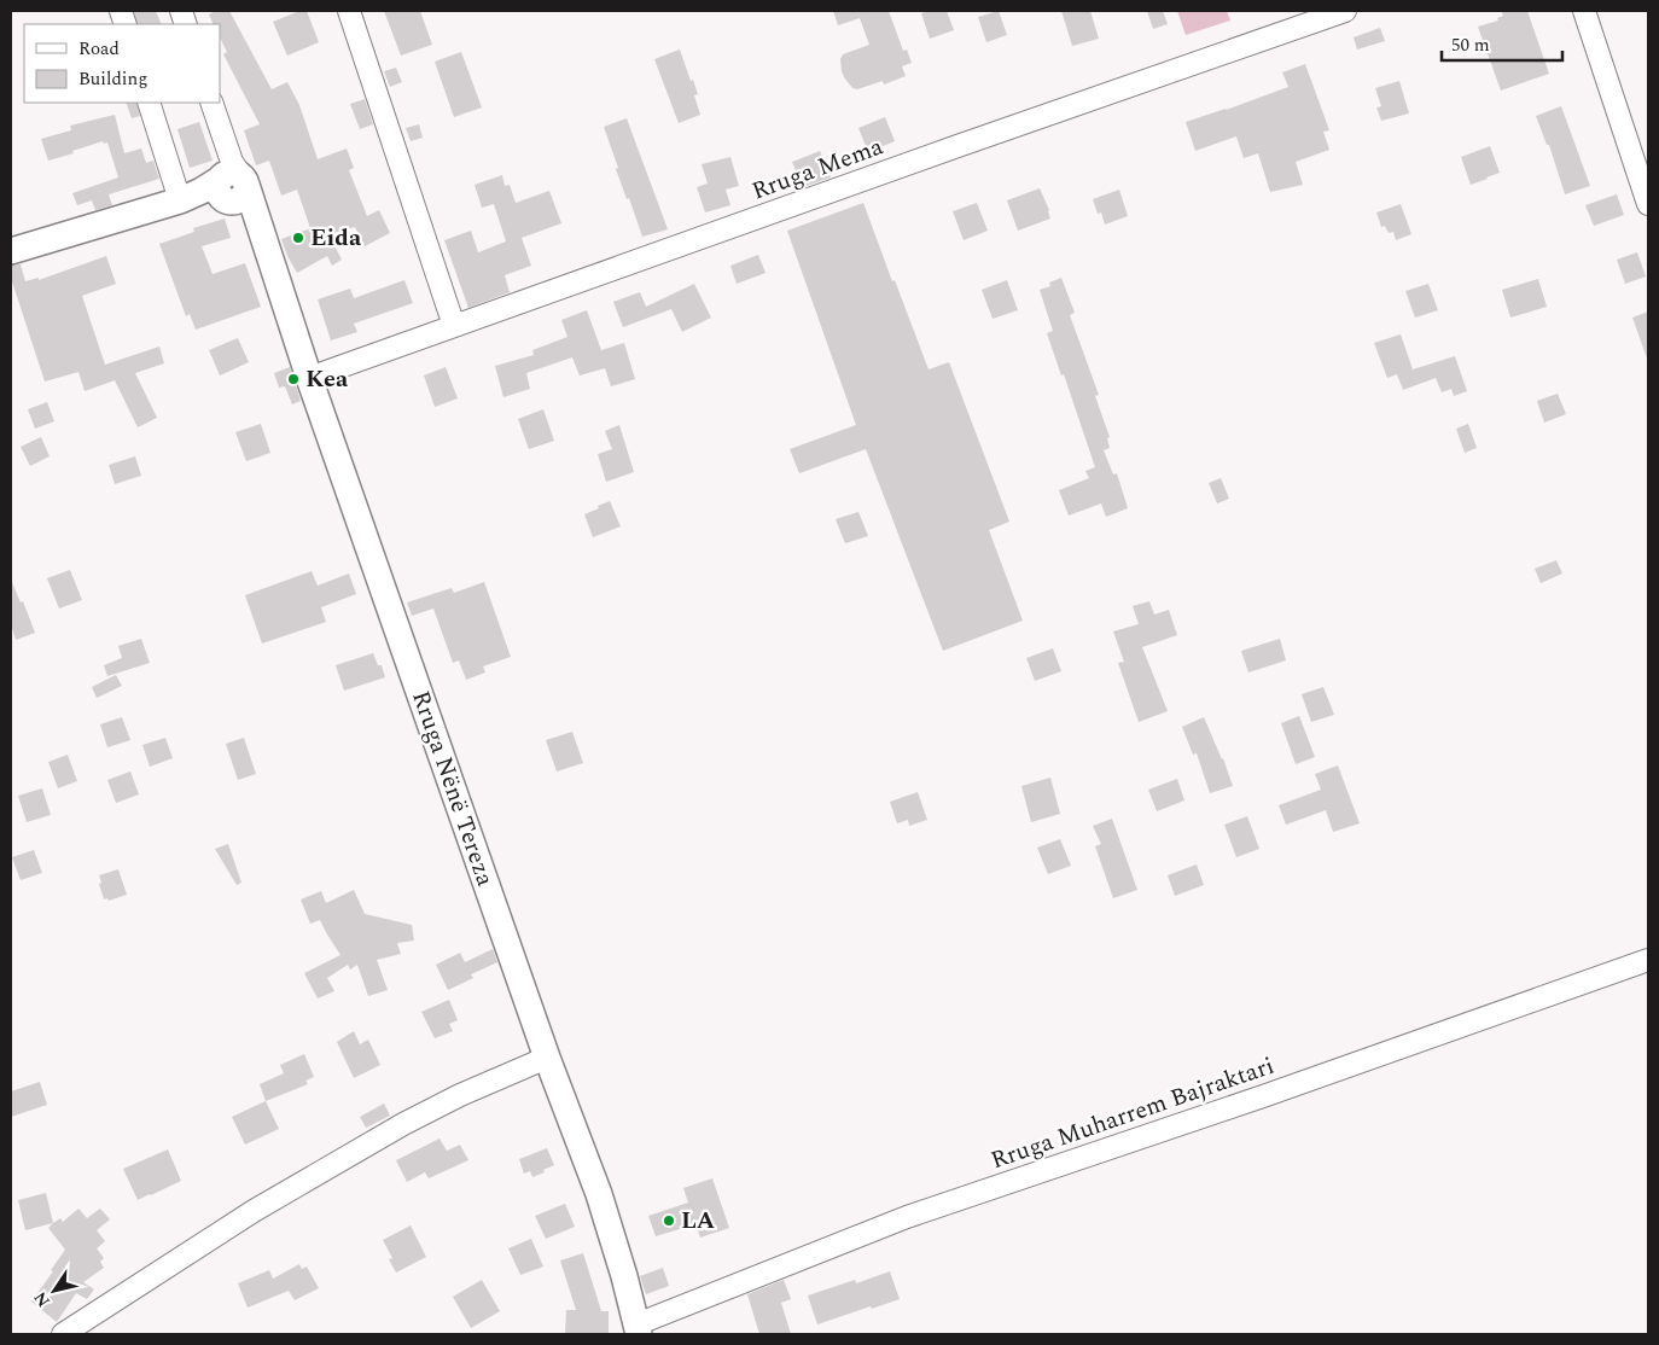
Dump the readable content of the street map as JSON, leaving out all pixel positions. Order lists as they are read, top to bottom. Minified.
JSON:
{"streets":{"main road":["Rruga Nënë Tereza"],"street":["Rruga Mema","Rruga Muharrem Bajraktari"]},"crossings":[["Rruga Mema","Rruga Nënë Tereza"],["Rruga Nënë Tereza","Rruga Muharrem Bajraktari"]],"places":["Eida","Kea","LA"],"legend":["Road","Building"],"scale_bar":"50 m","north":"bottom left"}
